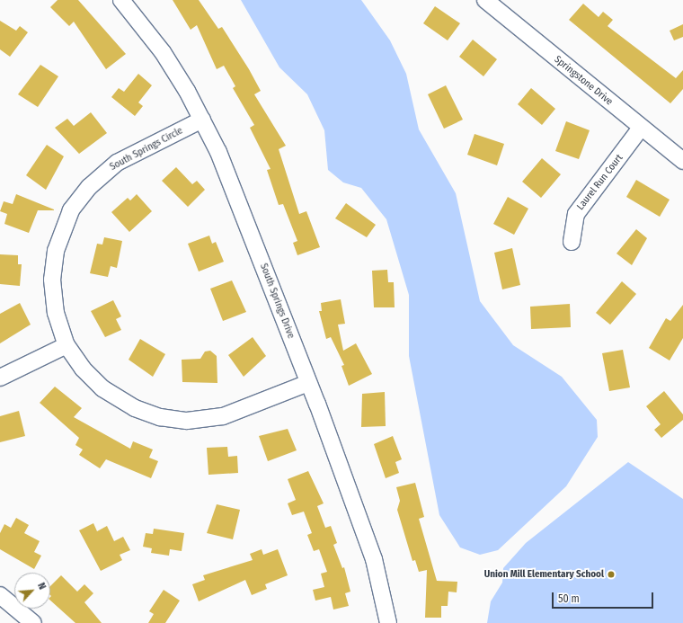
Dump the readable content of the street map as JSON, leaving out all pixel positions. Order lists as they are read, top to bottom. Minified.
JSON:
{"streets":{"street":["Springstone Drive","South Springs Circle","Laurel Run Court","South Springs Drive"]},"crossings":[["Springstone Drive","Laurel Run Court"],["South Springs Circle","South Springs Drive"]],"places":["Union Mill Elementary School"],"scale_bar":"50 m","north":"top right"}
